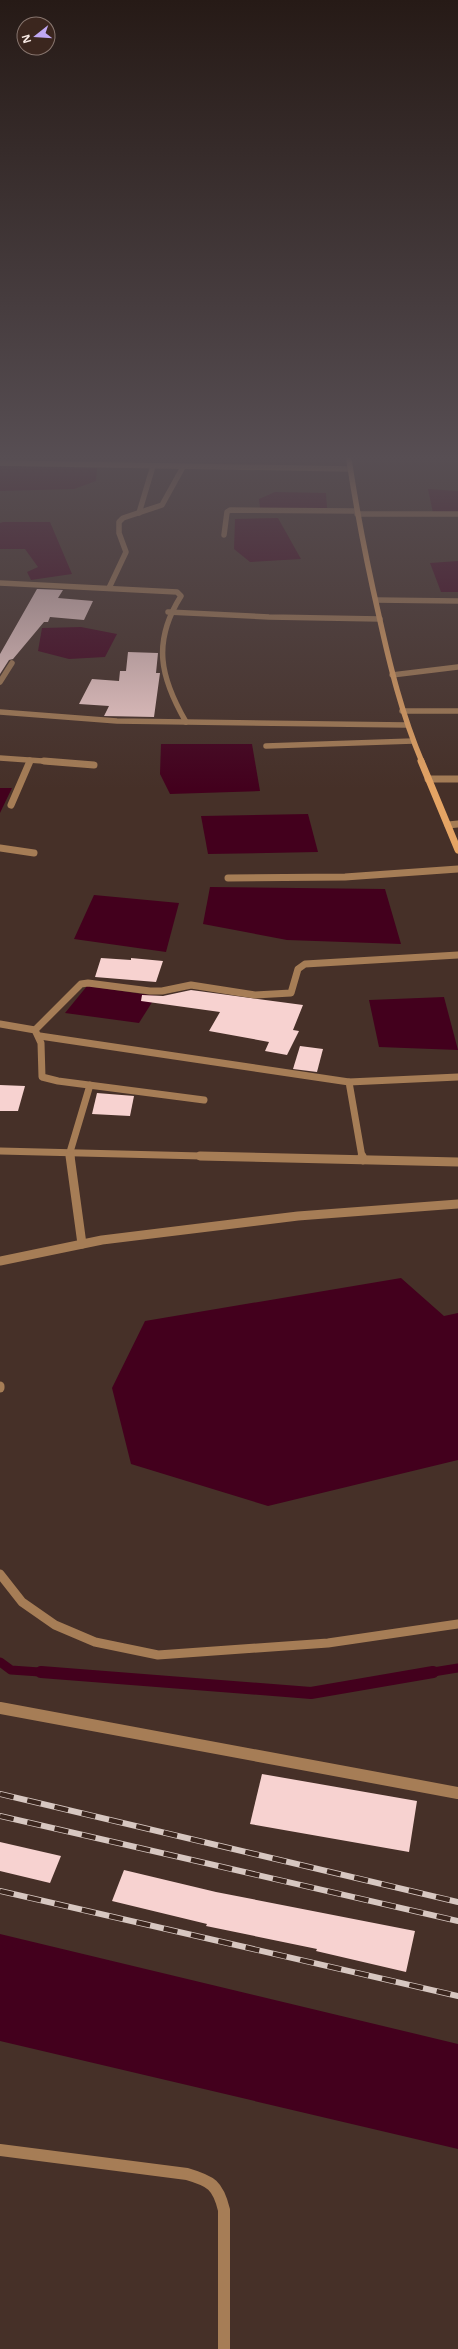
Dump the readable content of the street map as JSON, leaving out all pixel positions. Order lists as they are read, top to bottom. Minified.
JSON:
{"north":"left"}
